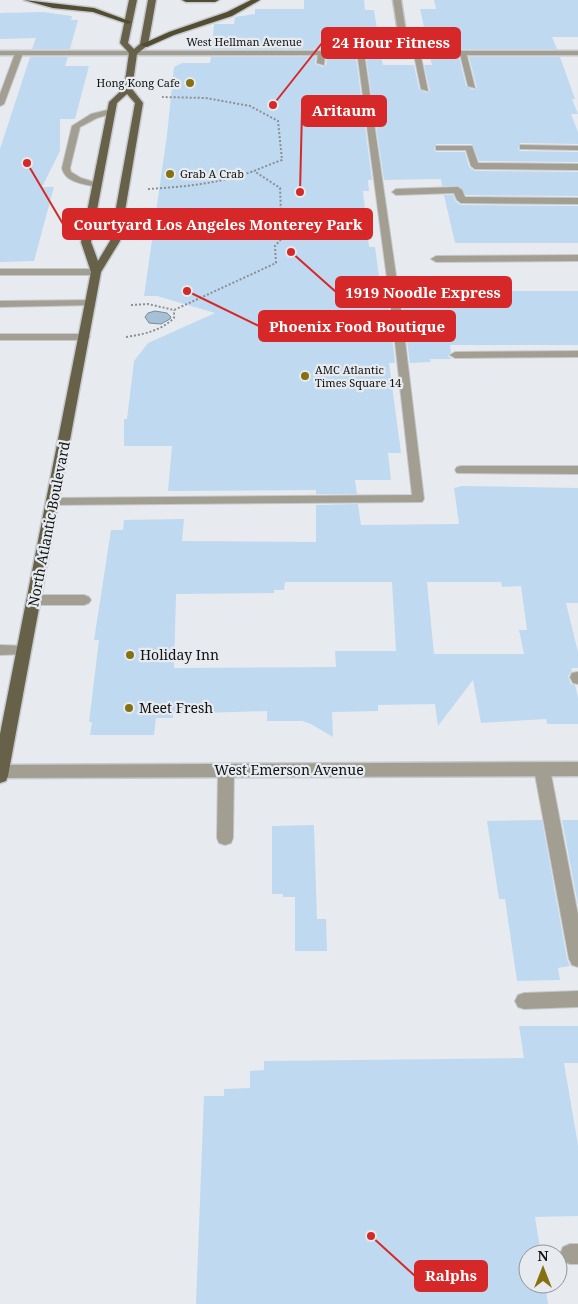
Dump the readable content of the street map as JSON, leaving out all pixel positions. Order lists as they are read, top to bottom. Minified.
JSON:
{"streets":{"main road":["North Atlantic Boulevard"],"street":["West Hellman Avenue","West Emerson Avenue"]},"crossings":[["North Atlantic Boulevard","West Emerson Avenue"]],"places":["Hong Kong Cafe","24 Hour Fitness","Courtyard Los Angeles Monterey Park","Grab A Crab","Aritaum","1919 Noodle Express","Phoenix Food Boutique","AMC Atlantic Times Square 14","Holiday Inn","Meet Fresh","Ralphs"],"north":"top"}
